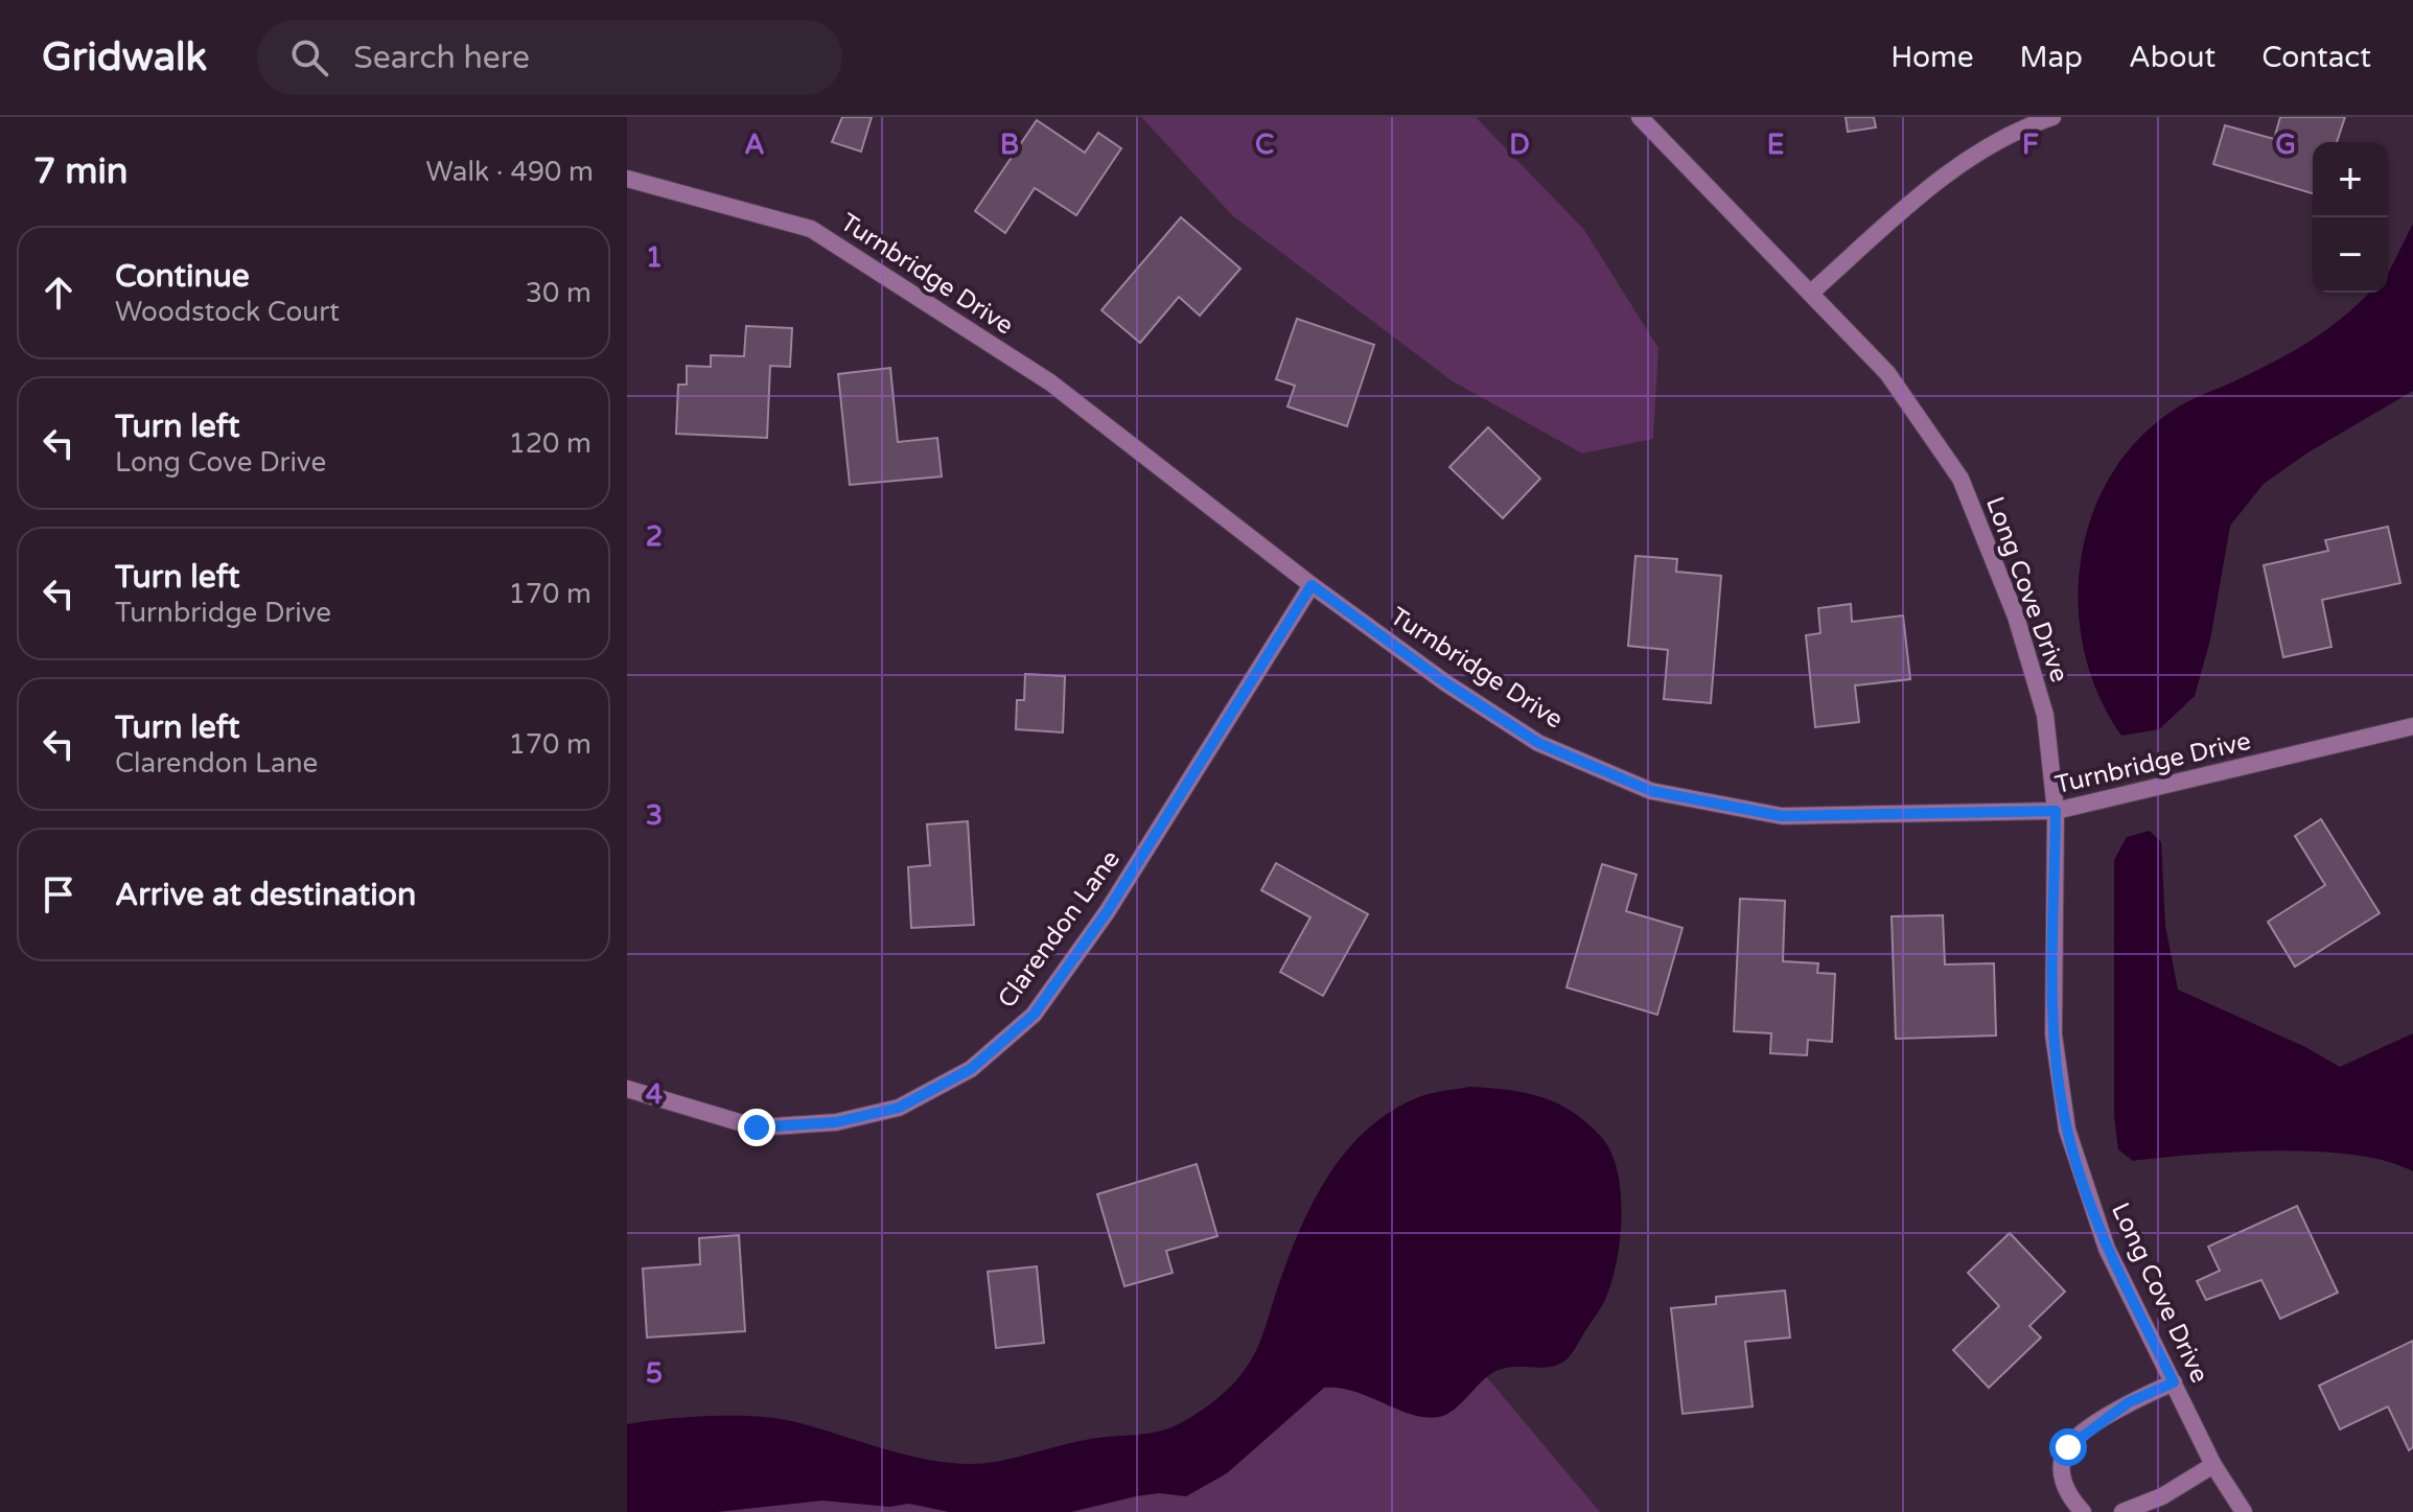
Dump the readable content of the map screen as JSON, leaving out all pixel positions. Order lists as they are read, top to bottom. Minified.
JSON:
{"streets":{"street":["Turnbridge Drive","Long Cove Drive","Clarendon Lane"]},"crossings":[["Turnbridge Drive","Long Cove Drive"],["Turnbridge Drive","Clarendon Lane"]],"page":{"header":"Gridwalk","search":"Search here","nav":["Home","Map","About","Contact"],"heading":["7 min","Walk · 490 m"],"map_buttons":["+","−"],"list":[["Continue","Woodstock Court","30 m"],["Turn left","Long Cove Drive","120 m"],["Turn left","Turnbridge Drive","170 m"],["Turn left","Clarendon Lane","170 m"],"Arrive at destination"]},"grid":{"columns":["A","B","C","D","E","F","G"],"rows":["1","2","3","4","5"]}}
